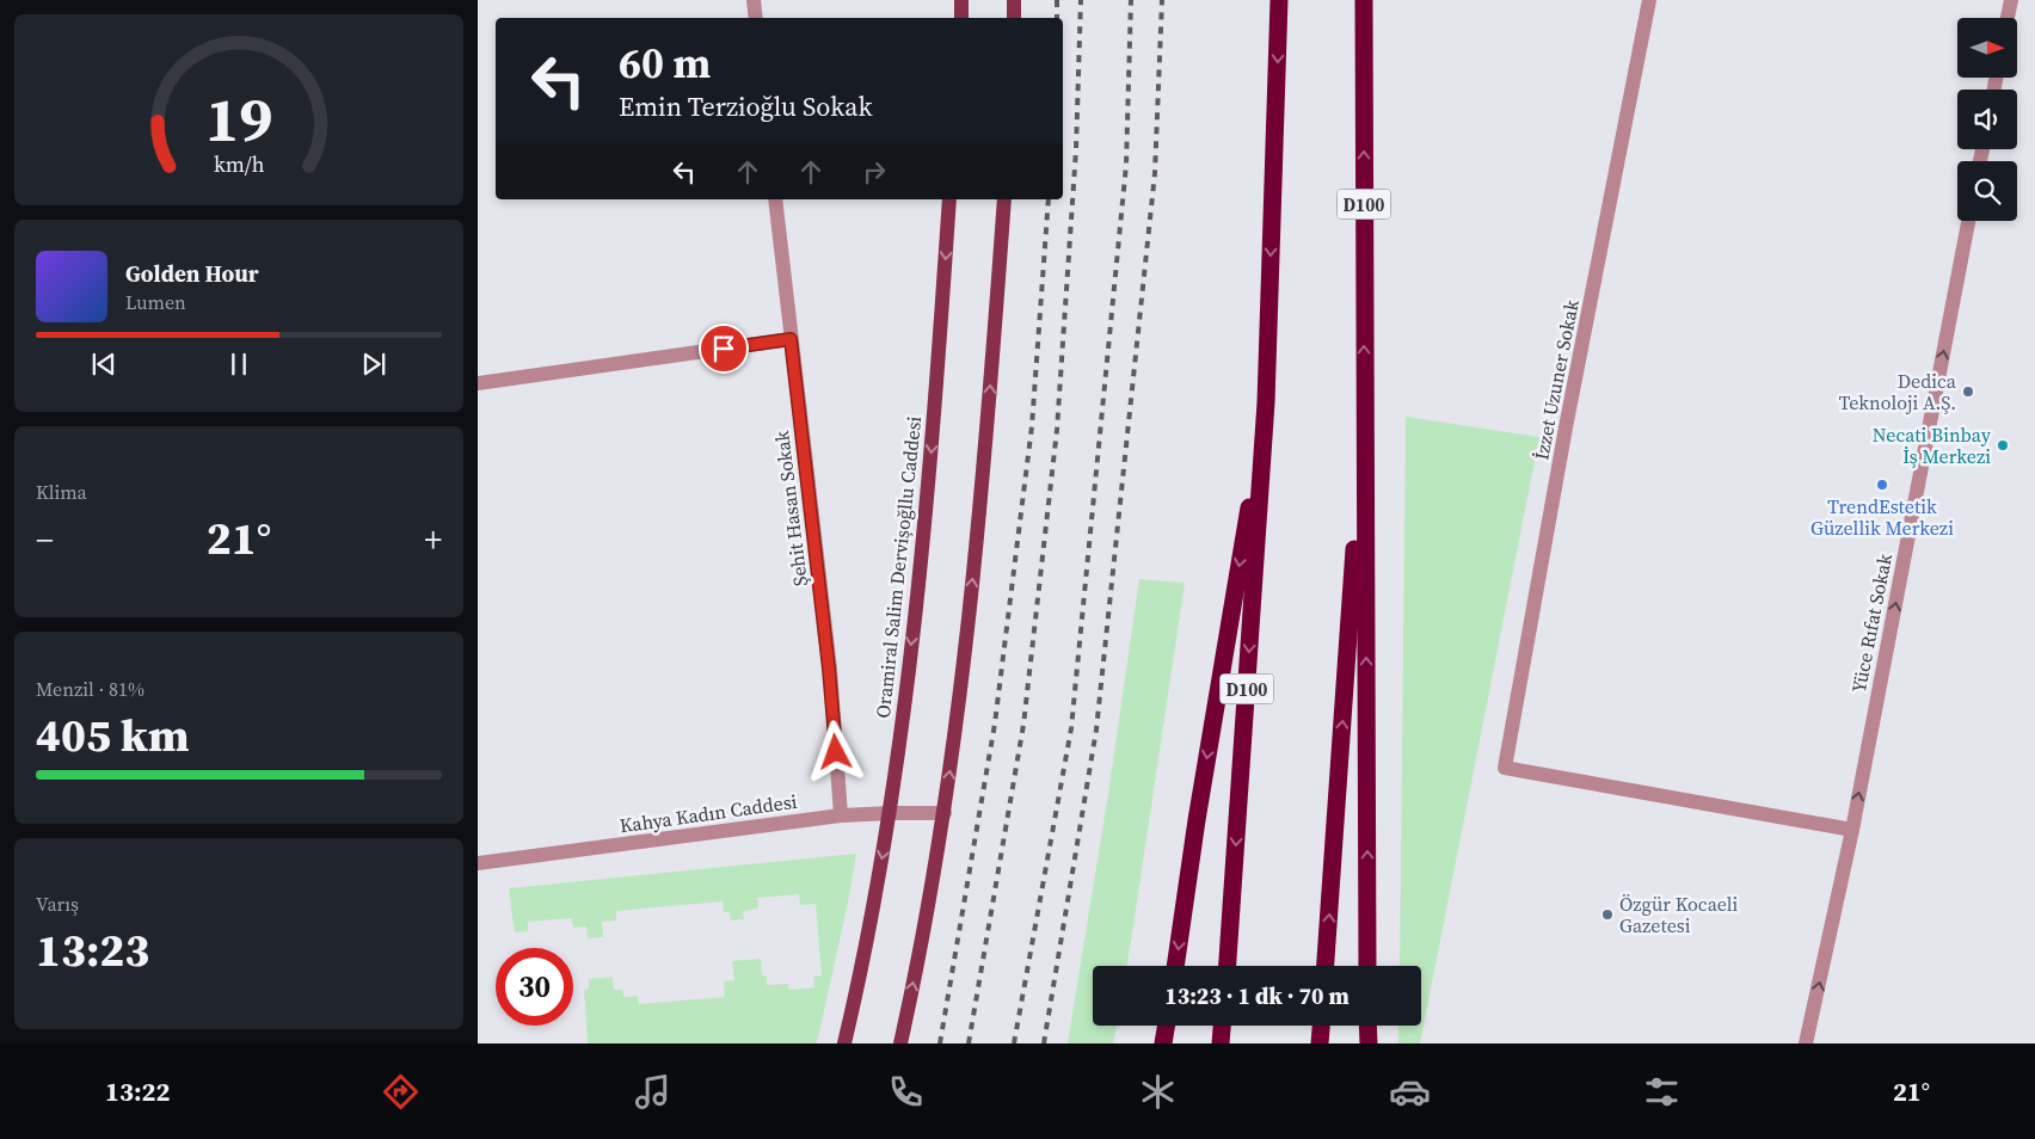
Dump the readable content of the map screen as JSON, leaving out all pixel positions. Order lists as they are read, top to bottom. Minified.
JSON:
{"streets":{"highway":["D100"],"main road":["Oramiral Salim Dervişoğllu Caddesi"],"street":["İzzet Uzuner Sokak","Şehit Hasan Sokak","Yüce Rıfat Sokak","Kahya Kadın Caddesi"]},"crossings":[["İzzet Uzuner Sokak","Yüce Rıfat Sokak"],["Şehit Hasan Sokak","Kahya Kadın Caddesi"],["Oramiral Salim Dervişoğllu Caddesi","Kahya Kadın Caddesi"]],"one_way":["Yüce Rıfat Sokak"],"places":["Dedica Teknoloji A.Ş.","Necati Binbay İş Merkezi","TrendEstetik Güzellik Merkezi","Özgür Kocaeli Gazetesi"],"north":"right","page":{"turn":["60 m","Emin Terzioğlu Sokak"],"song":["Golden Hour","Lumen"],"tile":["Klima",["Menzil · 81%","405 km"],["Varış","13:23"]],"heat":["−","21°","+"],"limit":"30","trip":"13:23 · 1 dk · 70 m","tabs":["13:22","21°"],"gauge":["19","km/h"]}}
